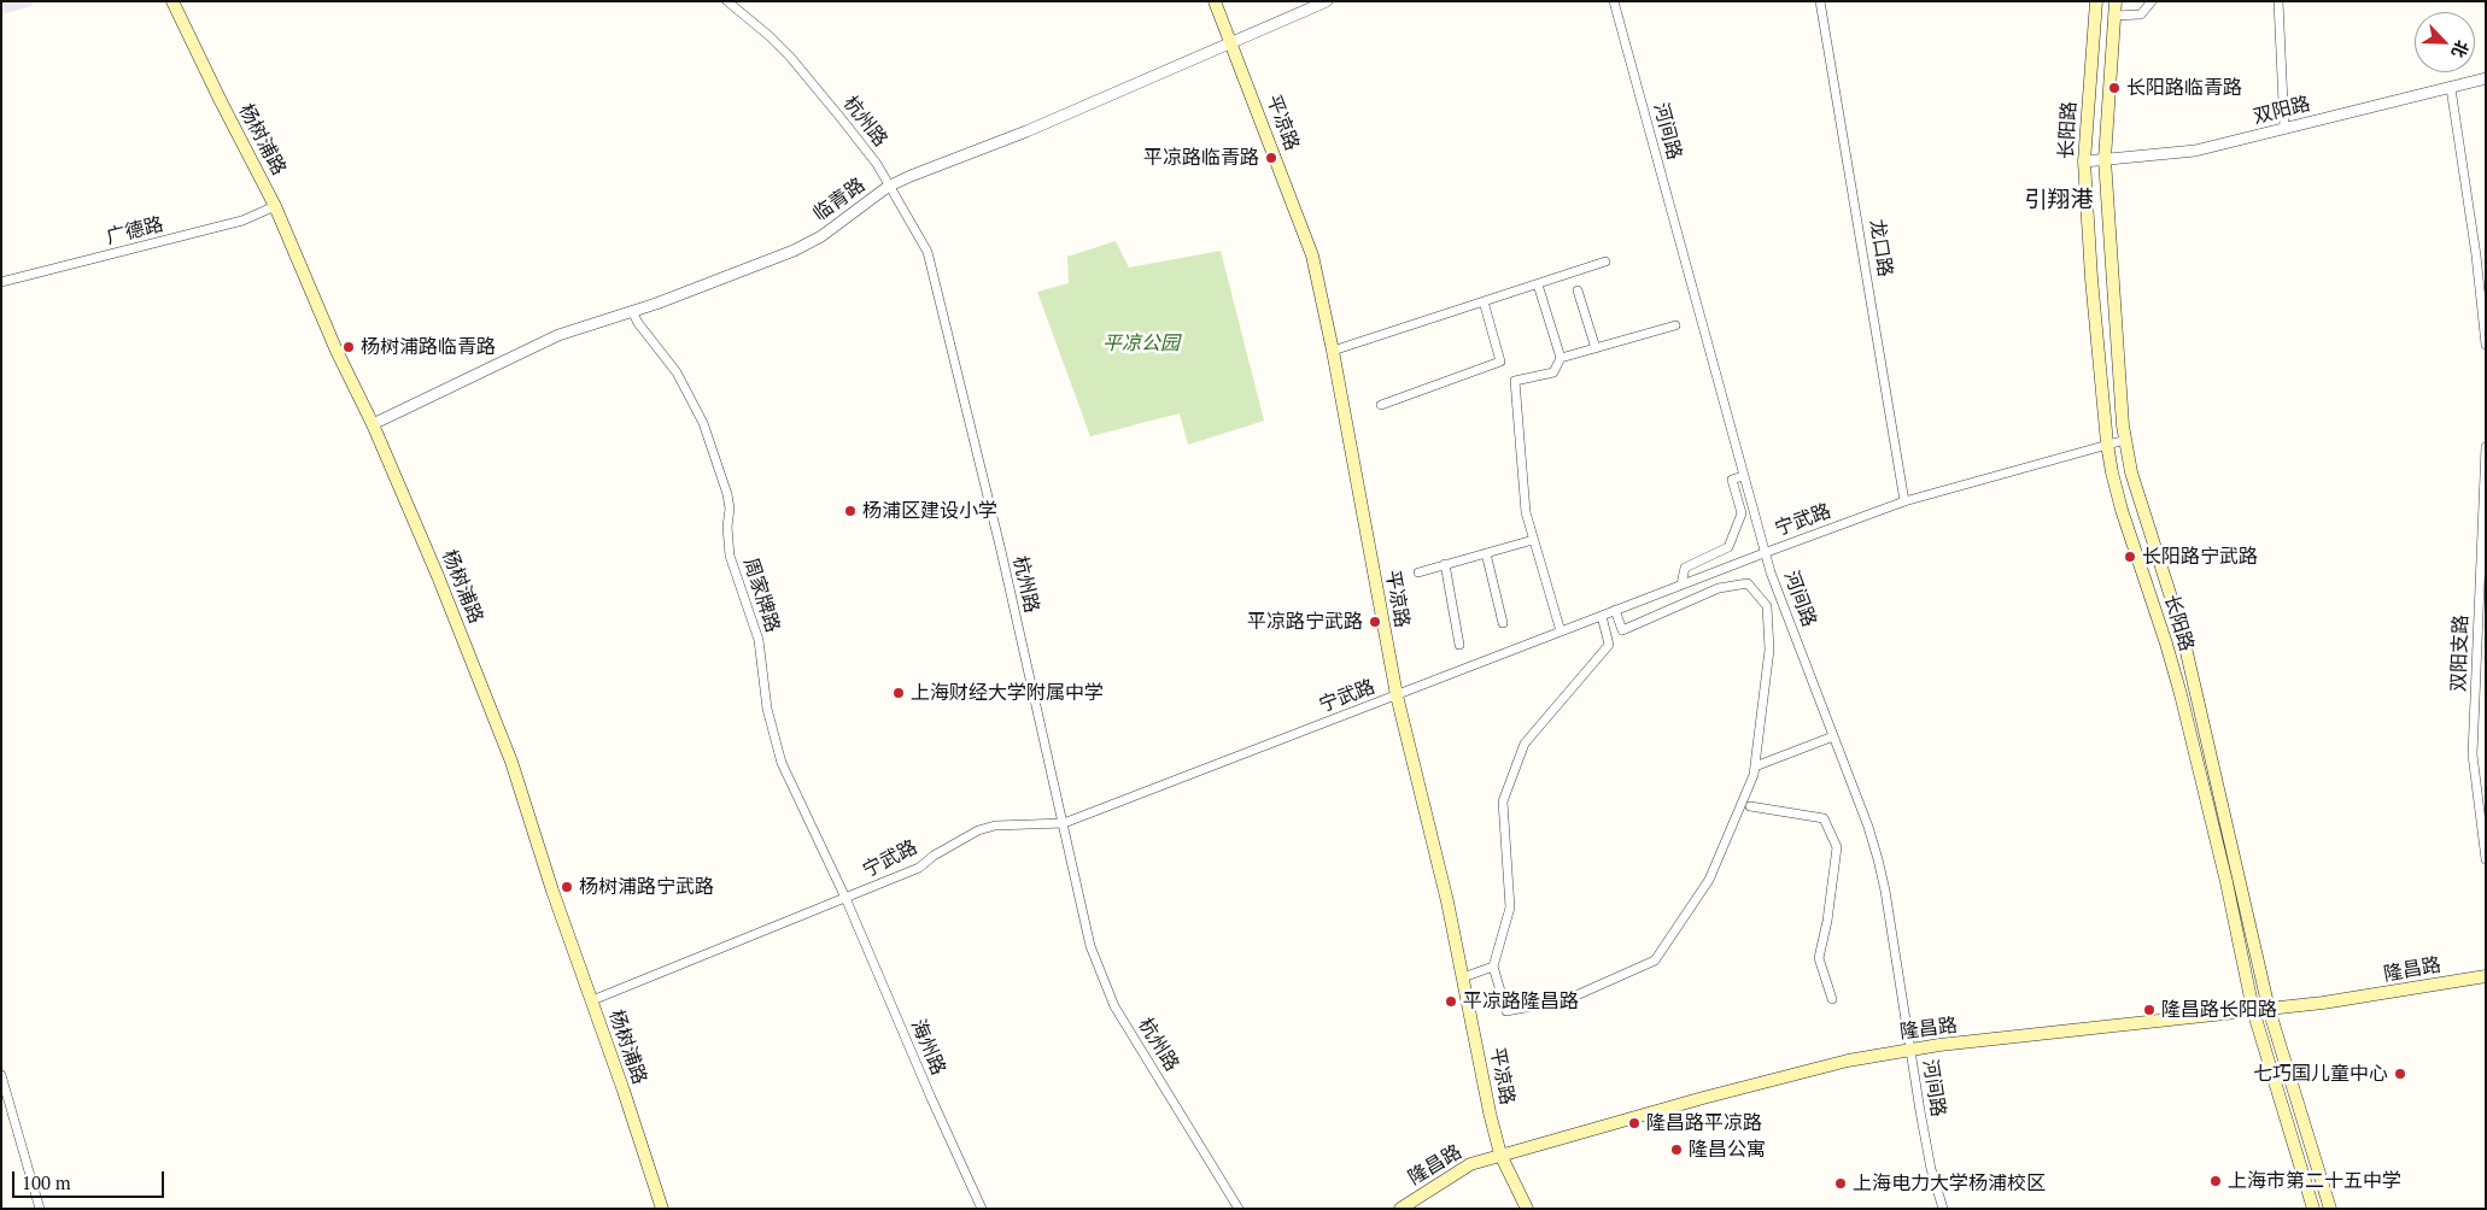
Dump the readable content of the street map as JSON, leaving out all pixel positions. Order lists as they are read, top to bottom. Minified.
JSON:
{"streets":{"main road":["平凉路","长阳路","杨树浦路","隆昌路"],"street":["双阳路","杭州路","河间路","临青路","广德路","龙口路","宁武路","周家牌路","双阳支路","海州路"]},"crossings":[["双阳路","长阳路"],["杭州路","临青路"],["杭州路","宁武路"],["平凉路","临青路"],["平凉路","宁武路"],["平凉路","隆昌路"],["长阳路","宁武路"],["长阳路","隆昌路"],["河间路","宁武路"],["河间路","隆昌路"],["杨树浦路","临青路"],["杨树浦路","广德路"],["杨树浦路","宁武路"],["临青路","周家牌路"],["龙口路","宁武路"],["宁武路","周家牌路"],["宁武路","海州路"],["周家牌路","海州路"]],"districts":["引翔港"],"parks":["平凉公园"],"places":["长阳路临青路","平凉路临青路","杨树浦路临青路","杨浦区建设小学","长阳路宁武路","平凉路宁武路","上海财经大学附属中学","杨树浦路宁武路","平凉路隆昌路","隆昌路长阳路","七巧国儿童中心","隆昌路平凉路","隆昌公寓","上海市第二十五中学","上海电力大学杨浦校区"],"scale_bar":"100 m","north":"bottom right"}
